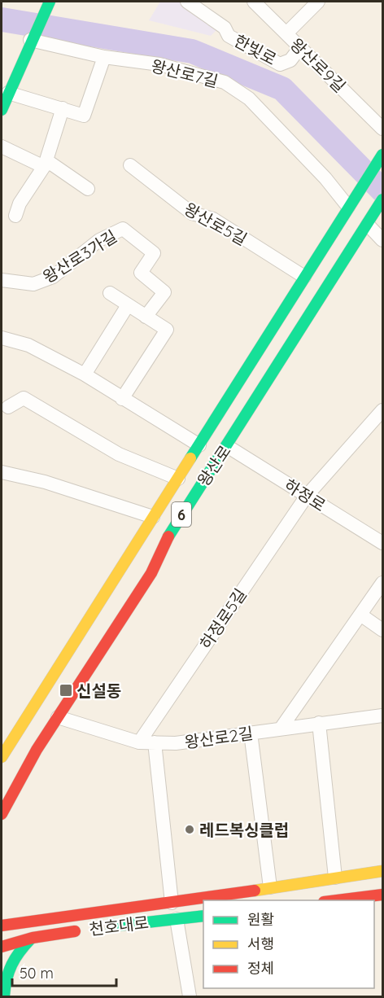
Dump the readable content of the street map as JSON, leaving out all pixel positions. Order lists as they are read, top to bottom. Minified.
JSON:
{"streets":{"main road":["왕산로","6","천호대로"],"street":["한빛로","왕산로9길","왕산로7길","왕산로5길","왕산로3가길","하정로","하정로5길","왕산로2길"]},"crossings":[["한빛로","왕산로9길"],["왕산로7길","왕산로"],["왕산로7길","6"],["왕산로5길","왕산로"],["왕산로","하정로"],["왕산로","6"],["왕산로","왕산로2길"],["하정로","하정로5길"],["하정로5길","왕산로2길"]],"places":{"transit":["신설동"],"other":["레드복싱클럽"]},"legend":["원활","서행","정체"],"scale_bar":"50 m"}
